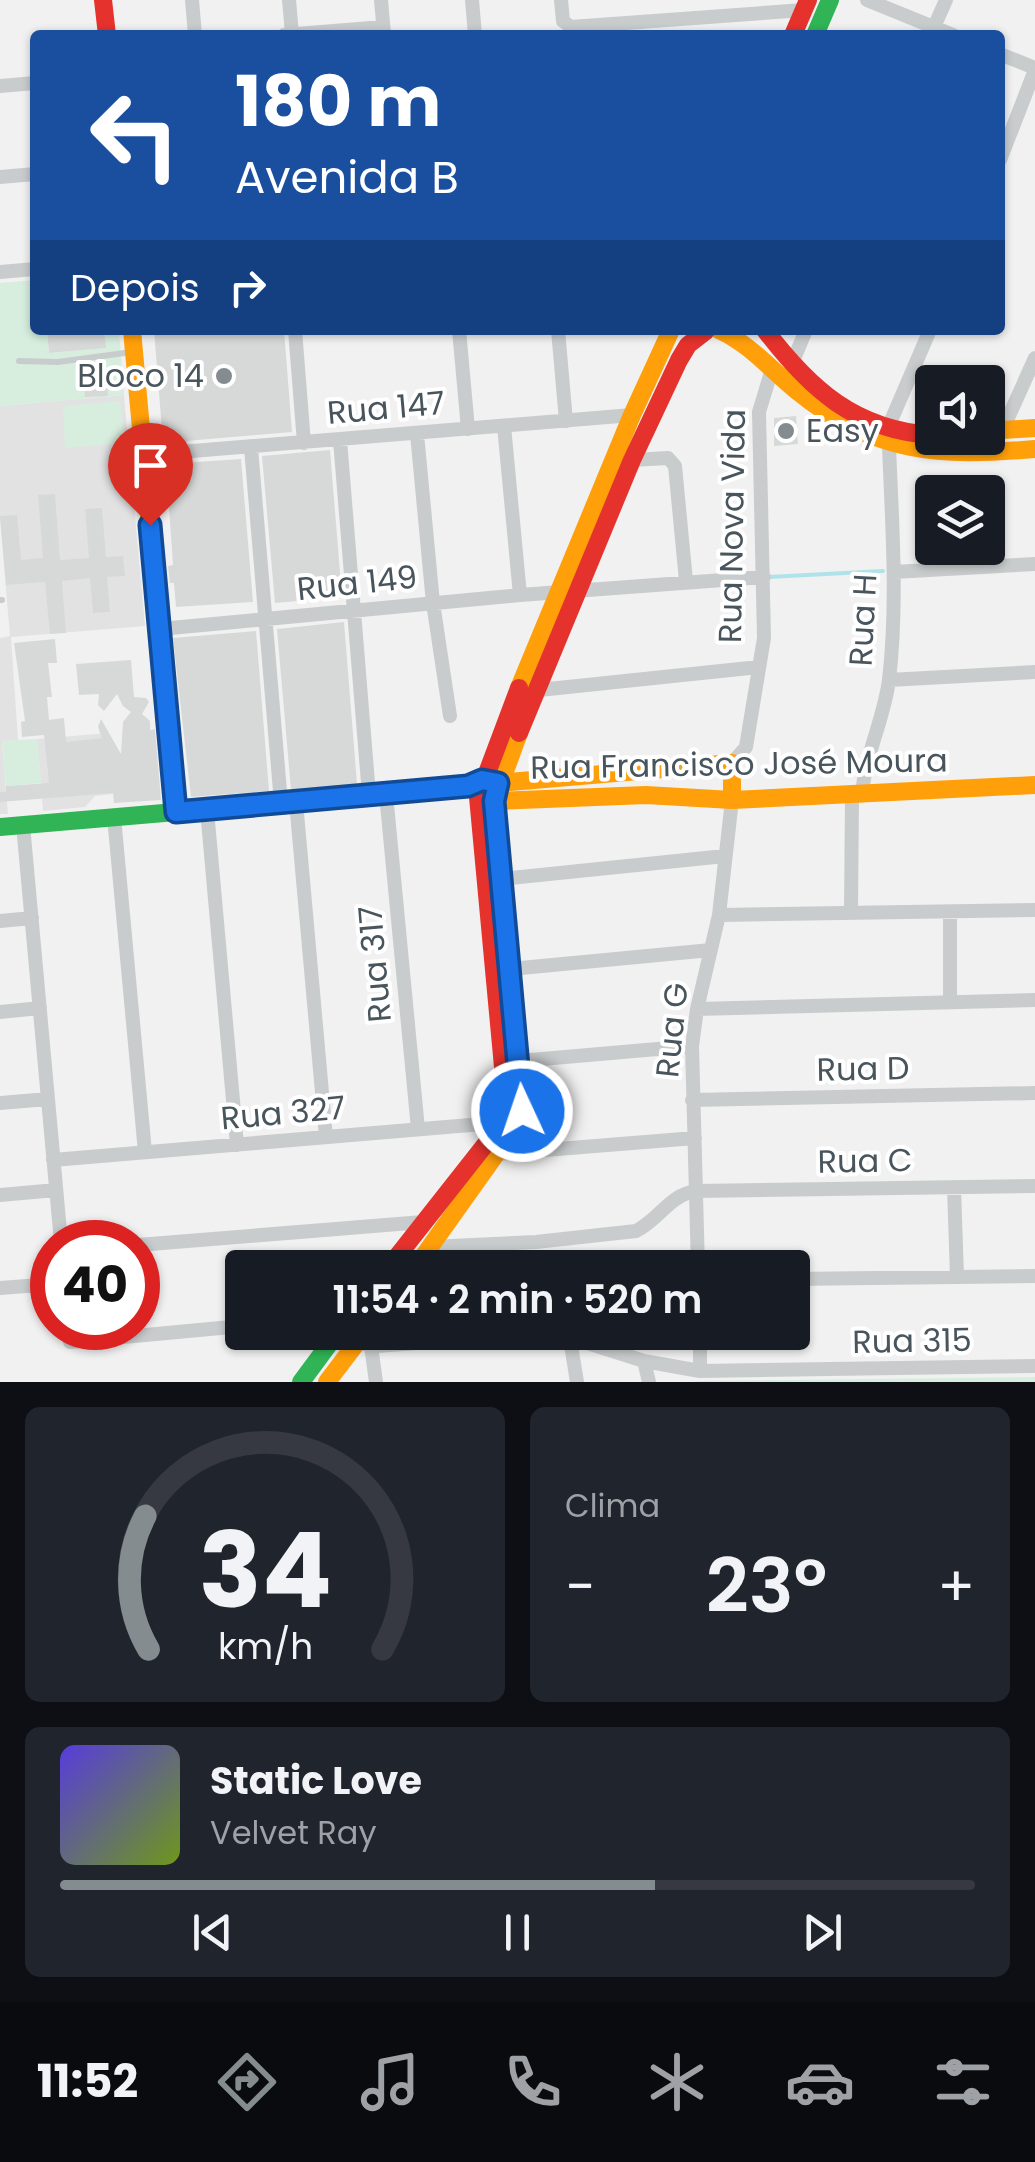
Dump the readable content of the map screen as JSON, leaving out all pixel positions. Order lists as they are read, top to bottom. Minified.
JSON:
{"streets":{"street":["Rua 147","Rua Nova Vida","Rua 149","Rua H","Rua Francisco José Moura","Rua 317","Rua G","Rua D","Rua 327","Rua C","Rua 315"]},"crossings":[["Rua 147","Rua 317"],["Rua Nova Vida","Rua 149"],["Rua Nova Vida","Rua Francisco José Moura"],["Rua Nova Vida","Rua G"],["Rua 149","Rua 317"],["Rua H","Rua Francisco José Moura"],["Rua Francisco José Moura","Rua G"],["Rua 317","Rua 327"],["Rua G","Rua D"],["Rua G","Rua C"]],"places":["Bloco 14","Easy"],"page":{"turn":["180 m","Avenida B"],"then":"Depois","limit":"40","trip":"11:54 · 2 min · 520 m","tile":"Clima","heat":["−","23°","+"],"song":["Static Love","Velvet Ray"],"tabs":"11:52","gauge":["34","km/h"]}}
